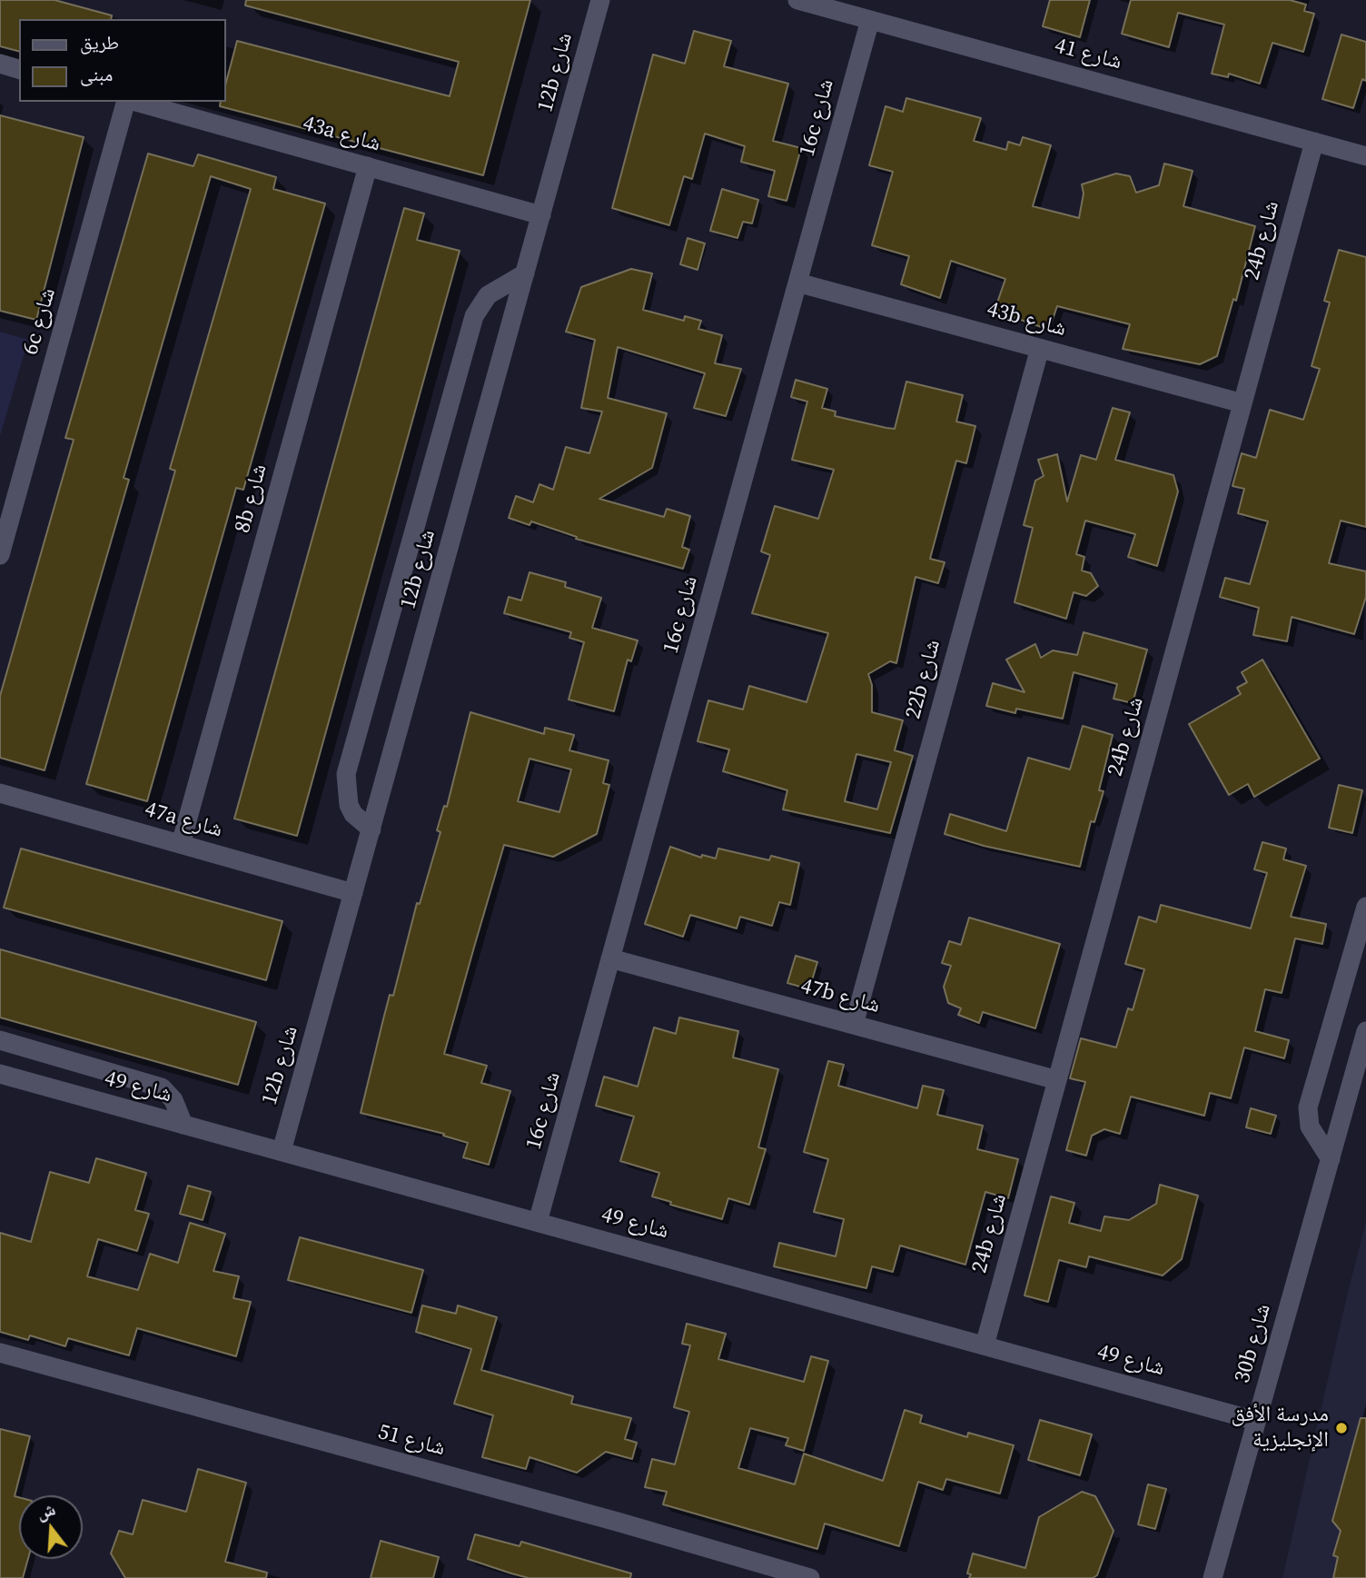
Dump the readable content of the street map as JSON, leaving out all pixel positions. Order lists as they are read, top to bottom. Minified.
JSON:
{"streets":{"street":["شارع 41","12b شارع","16c شارع","43a شارع","24b شارع","43b شارع","6c شارع","8b شارع","22b شارع","47a شارع","47b شارع","شارع 49","30b شارع","شارع 51"]},"crossings":[["شارع 41","16c شارع"],["شارع 41","24b شارع"],["12b شارع","43a شارع"],["12b شارع","47a شارع"],["12b شارع","شارع 49"],["16c شارع","43b شارع"],["16c شارع","47b شارع"],["16c شارع","شارع 49"],["43a شارع","8b شارع"],["24b شارع","43b شارع"],["24b شارع","47b شارع"],["24b شارع","شارع 49"],["43b شارع","22b شارع"],["8b شارع","47a شارع"],["22b شارع","47b شارع"],["شارع 49","30b شارع"]],"places":["مدرسة الأفق الإنجليزية"],"legend":["طريق","مبنى"],"north":"top"}
